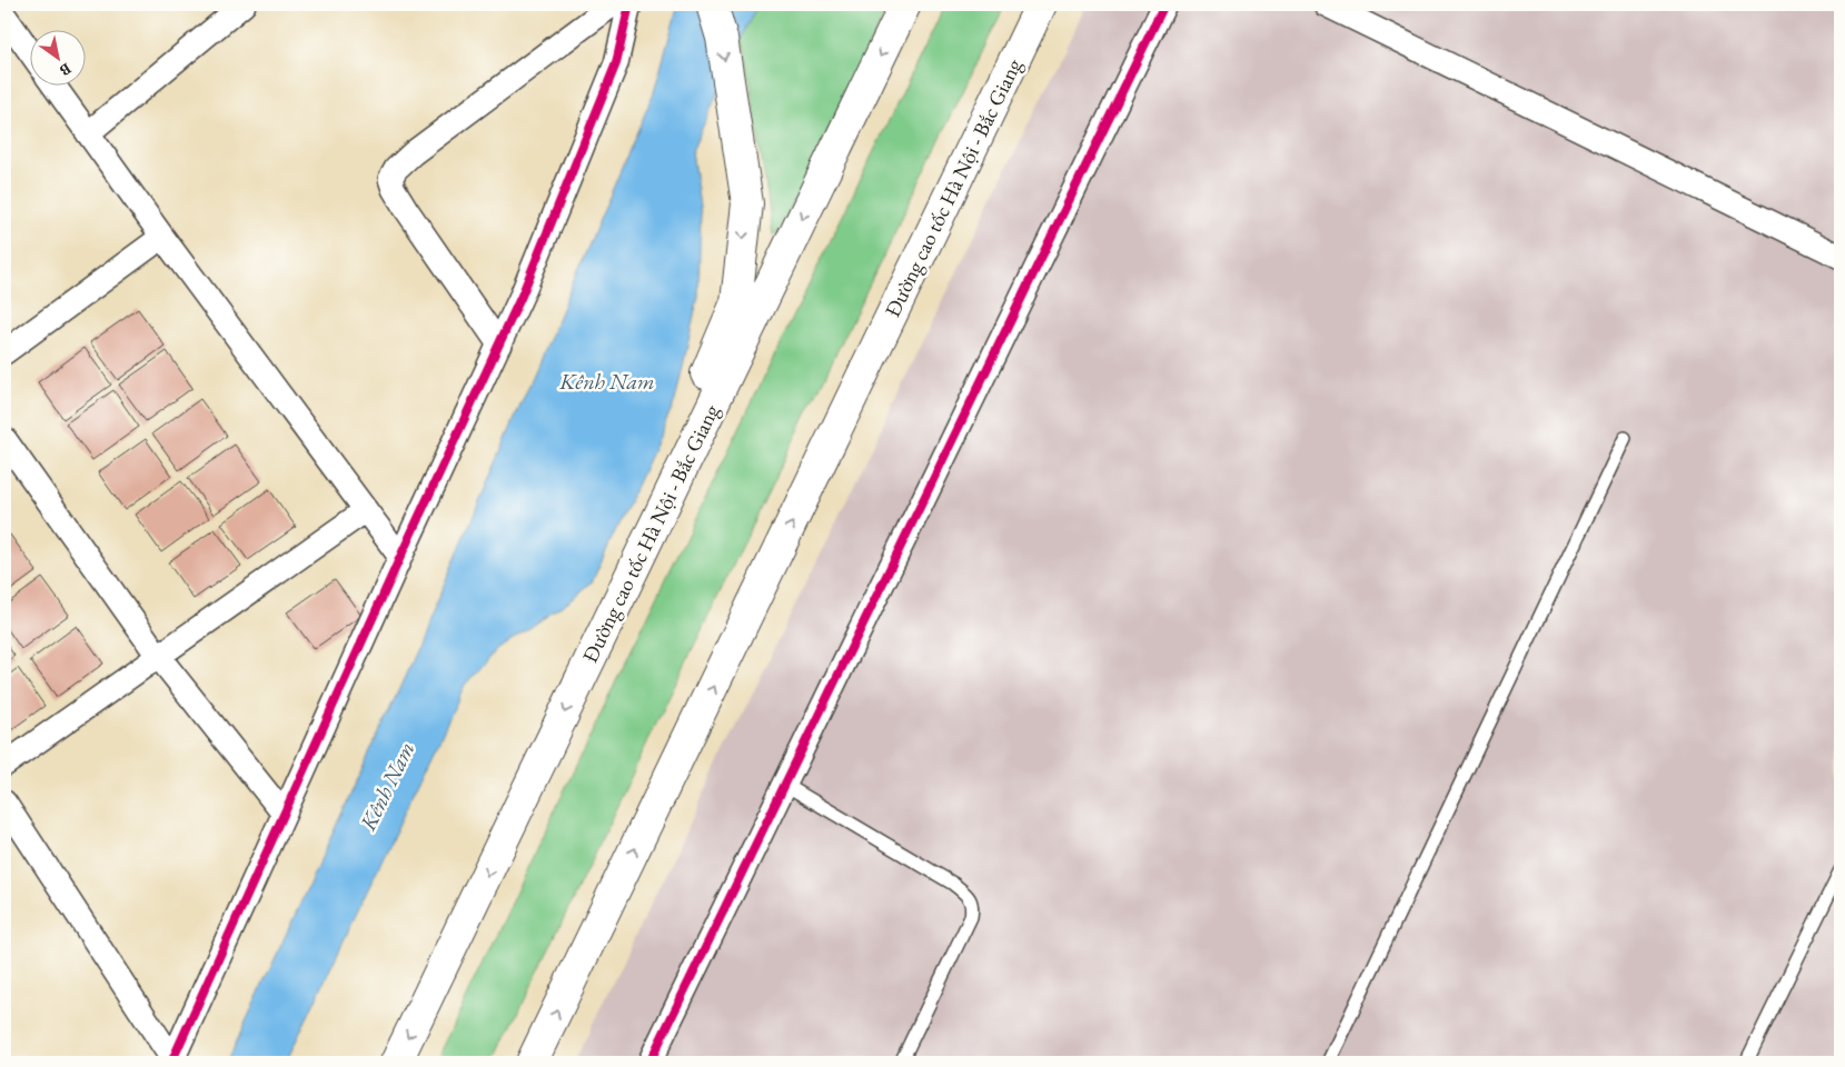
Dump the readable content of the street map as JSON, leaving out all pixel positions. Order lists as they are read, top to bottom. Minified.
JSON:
{"streets":{"highway":["Đường cao tốc Hà Nội - Bắc Giang"]},"water":["Kênh Nam"],"north":"bottom right"}
